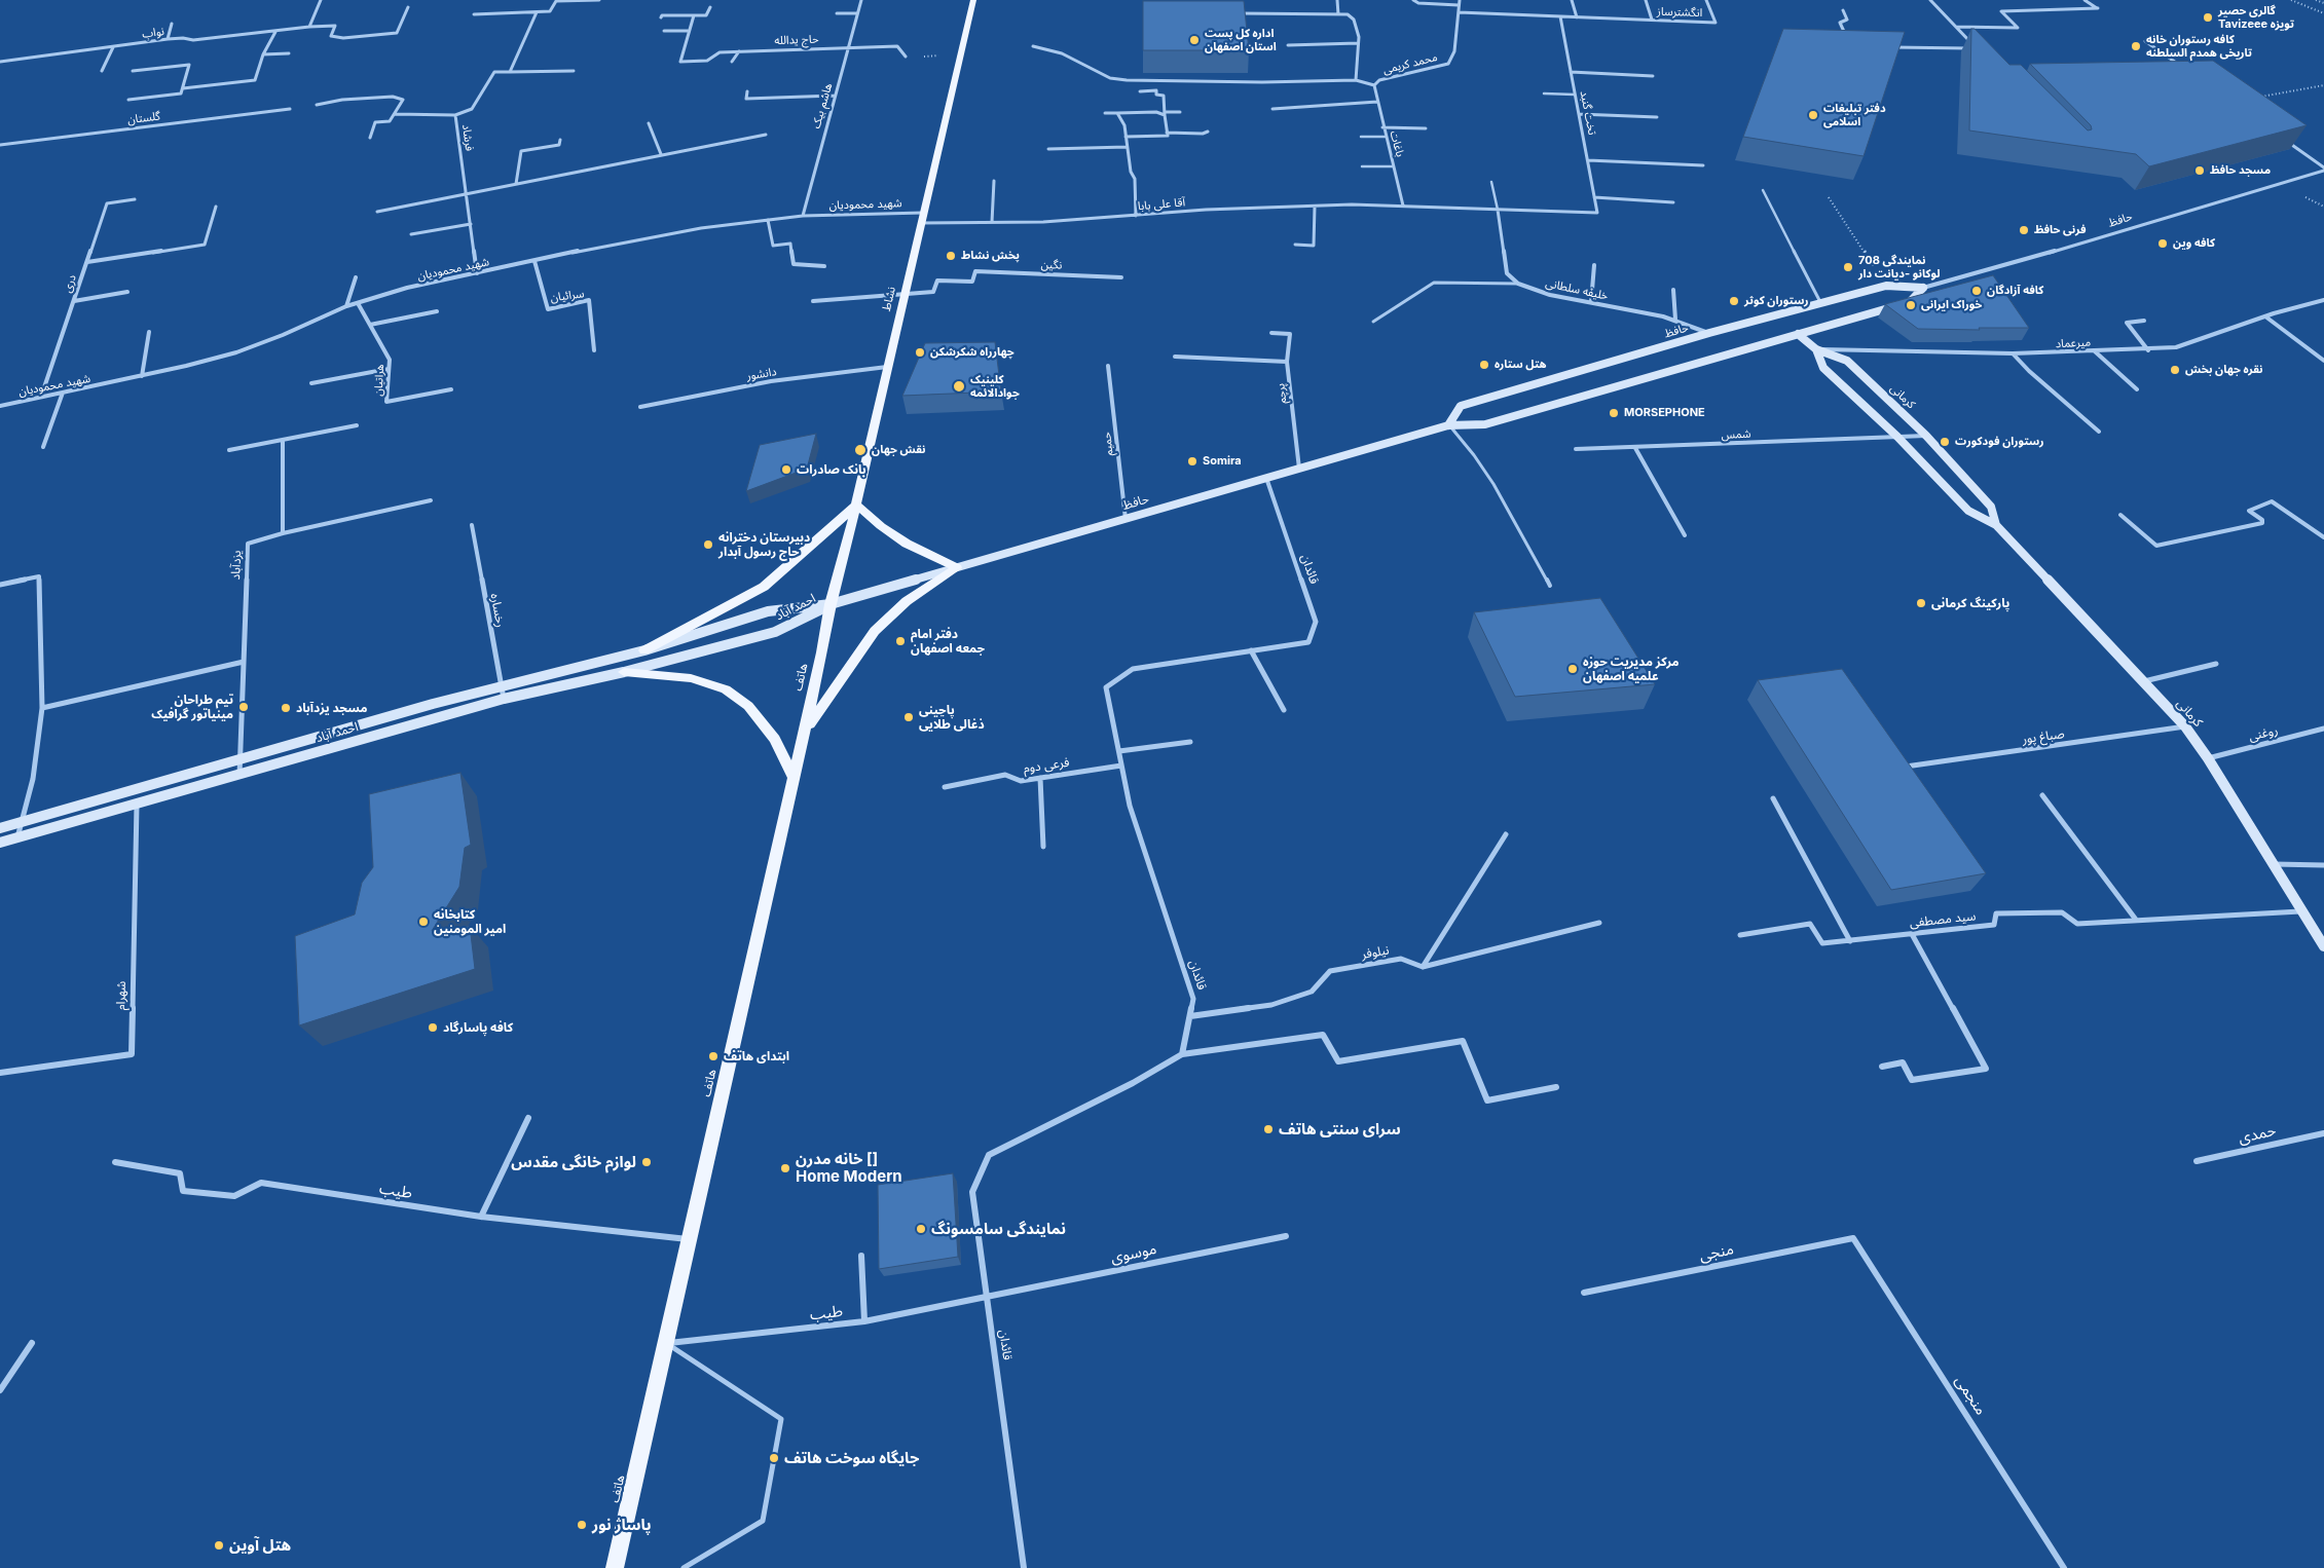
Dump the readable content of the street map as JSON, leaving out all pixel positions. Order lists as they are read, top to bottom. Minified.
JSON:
{"streets":{"main road":["نشاط","هاتف"],"street":["انگشترساز","نواب","حاج یدالله","محمد کریمی","هاشم بیک","تخت گنبد","گلستان","فرشاد","باغات","شهید محمودیان","آقا علی بابا","حافظ","نگین","دری","خلیفه سلطانی","سرائیان","میرعماد","دانشور","هراتیان","پرچم","کرمانی","شمس","حمیم","یزدآباد","قائدان","احمد آباد","رخساره","روغنی","صباغ پور","فرعی دوم","سید مصطفی","نیلوفر","شهرام","حمدی","طیب","منجی","موسوی","منجمی"]},"crossings":[["انگشترساز","محمد کریمی"],["انگشترساز","تخت گنبد"],["حاج یدالله","هاشم بیک"],["محمد کریمی","باغات"],["هاشم بیک","شهید محمودیان"],["فرشاد","شهید محمودیان"],["باغات","آقا علی بابا"],["شهید محمودیان","دری"],["شهید محمودیان","سرائیان"],["شهید محمودیان","نشاط"],["شهید محمودیان","هراتیان"],["آقا علی بابا","نشاط"],["حافظ","خلیفه سلطانی"],["حافظ","نشاط"],["حافظ","پرچم"],["حافظ","کرمانی"],["حافظ","حمیم"],["حافظ","قائدان"],["حافظ","احمد آباد"],["حافظ","هاتف"],["نگین","نشاط"],["نشاط","دانشور"],["نشاط","احمد آباد"],["نشاط","هاتف"],["میرعماد","کرمانی"],["کرمانی","شمس"],["کرمانی","روغنی"],["کرمانی","صباغ پور"],["کرمانی","سید مصطفی"],["یزدآباد","احمد آباد"],["قائدان","فرعی دوم"],["قائدان","نیلوفر"],["قائدان","طیب"],["قائدان","موسوی"],["احمد آباد","رخساره"],["احمد آباد","هاتف"],["احمد آباد","شهرام"],["هاتف","طیب"],["طیب","موسوی"],["منجی","منجمی"]],"places":["گالری حصیر Tavizeee تویزه","اداره کل پست استان اصفهان","کافه رستوران خانه تاریخی همدم السلطنه","دفتر تبلیغات اسلامی","مسجد حافظ","فرنی حافظ","کافه وین","پخش نشاط","نمایندگی 708 لوکانو -دیانت دار","کافه آزادگان","رستوران کوثر","خوراک ایرانی","چهارراه شکرشکن","هتل ستاره","نقره جهان بخش","کلینیک جوادالائمه","MORSEPHONE","رستوران فودکورت","نقش جهان","Somira","بانک صادرات","دبیرستان دخترانه حاج رسول آبدار","پارکینگ کرمانی","دفتر امام جمعه اصفهان","مرکز مدیریت حوزه علمیه اصفهان","تیم طراحان مینیاتور گرافیک","مسجد یزدآباد","پاچینی ذغالی طلایی","کتابخانه امیر المومنین","کافه پاسارگاد","ابتدای هاتف","سرای سنتی هاتف","لوازم خانگی مقدس","خانه مدرن [] Home Modern","نمایندگی سامسونگ","جایگاه سوخت هاتف","پاساژ نور","هتل آوین"]}
